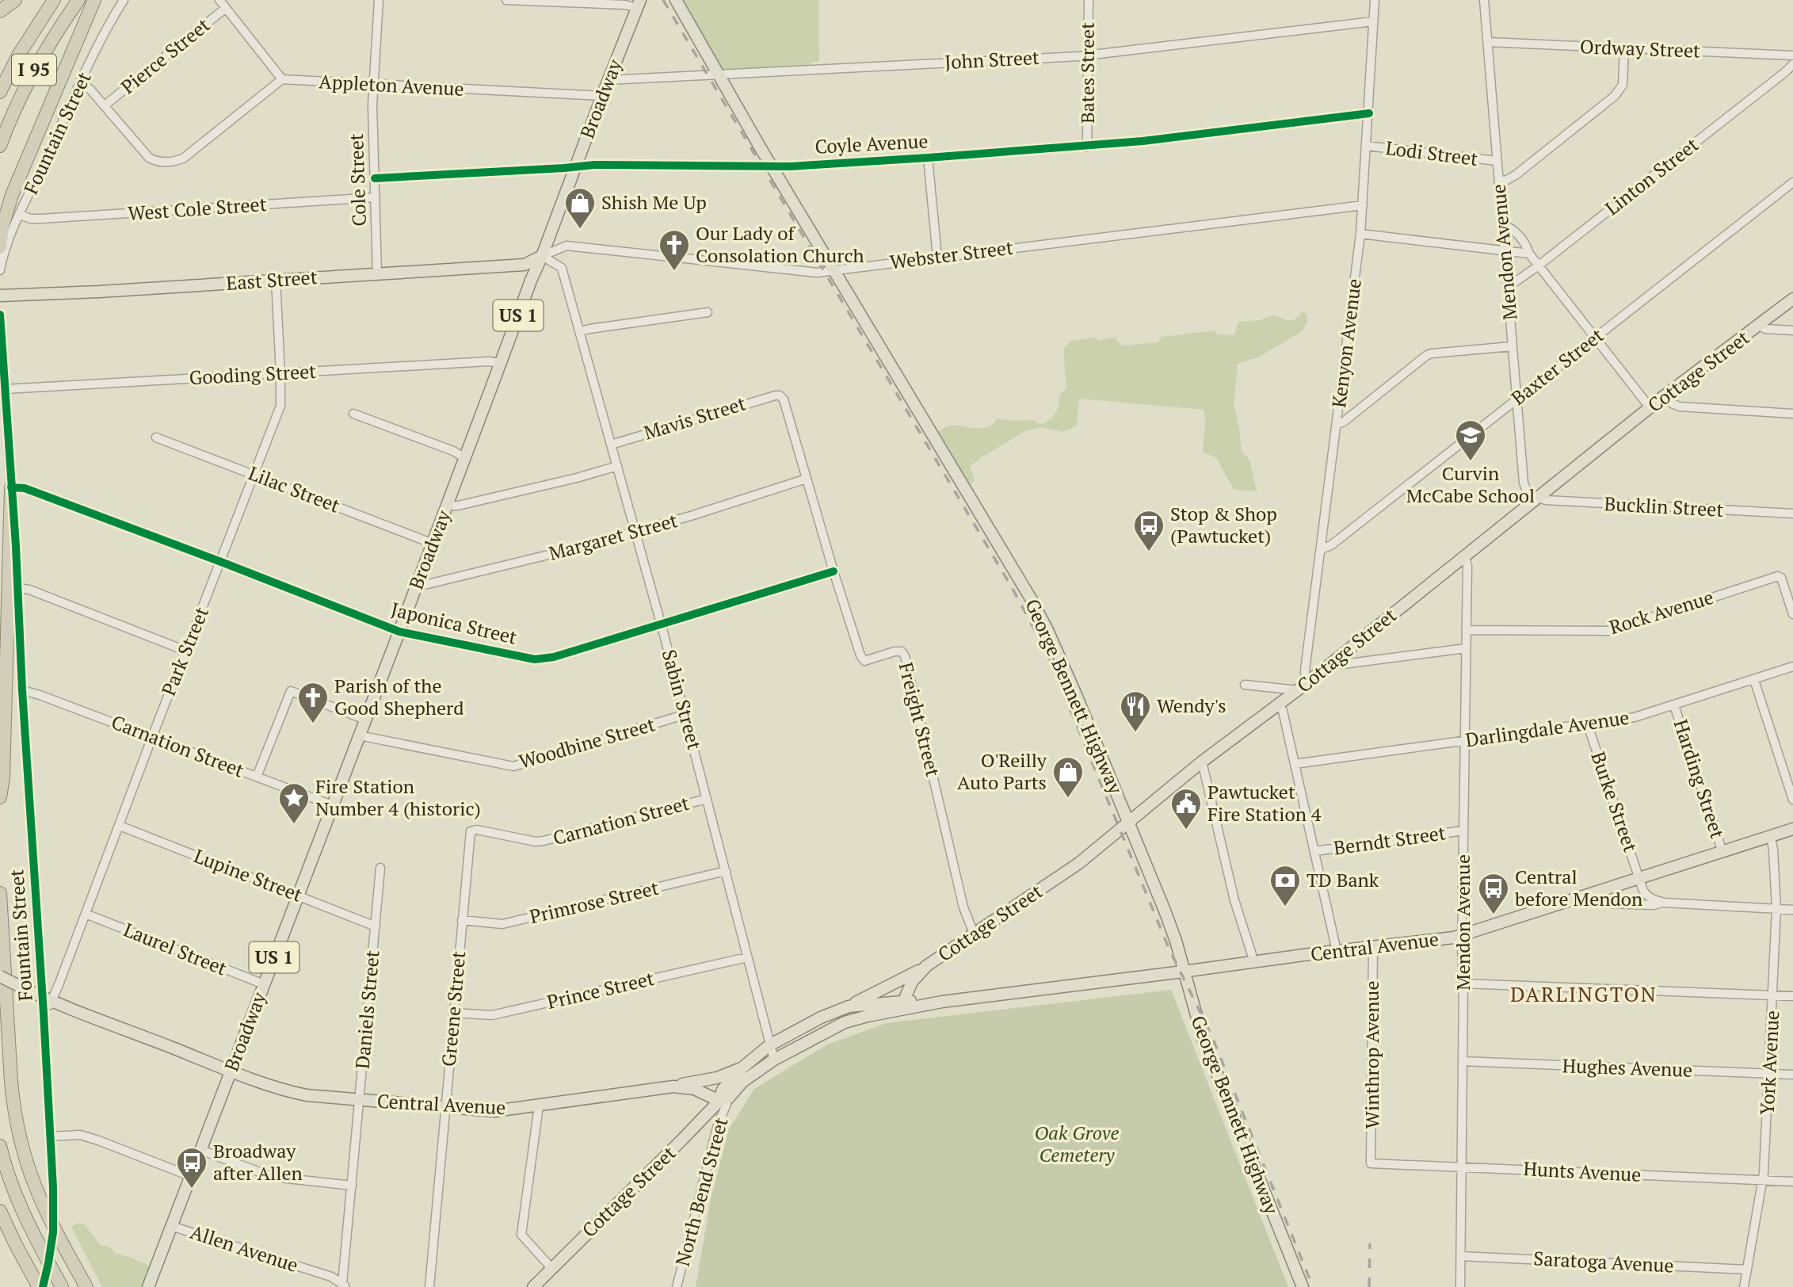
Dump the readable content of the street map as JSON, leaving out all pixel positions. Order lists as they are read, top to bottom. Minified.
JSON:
{"streets":{"highway":["I 95"],"main road":["Broadway","East Street","US 1","Cottage Street","George Bennett Highway","Central Avenue"],"street":["Ordway Street","Pierce Street","John Street","Bates Street","Appleton Avenue","Fountain Street","Coyle Avenue","Lodi Street","Linton Street","Cole Street","West Cole Street","Mendon Avenue","Webster Street","Kenyon Avenue","Baxter Street","Gooding Street","Mavis Street","Lilac Street","Bucklin Street","Margaret Street","Rock Avenue","Japonica Street","Park Street","Sabin Street","Freight Street","Darlingdale Avenue","Woodbine Street","Carnation Street","Harding Street","Burke Street","Berndt Street","Lupine Street","Primrose Street","Laurel Street","Prince Street","Greene Street","Daniels Street","Winthrop Avenue","York Avenue","Hughes Avenue","Hunts Avenue","North Bend Street","Allen Avenue","Saratoga Avenue"]},"crossings":[["Ordway Street","Mendon Avenue"],["John Street","Bates Street"],["John Street","Broadway"],["John Street","Kenyon Avenue"],["John Street","George Bennett Highway"],["Bates Street","Coyle Avenue"],["Appleton Avenue","Broadway"],["Appleton Avenue","Cole Street"],["Broadway","Coyle Avenue"],["Broadway","Webster Street"],["Broadway","East Street"],["Broadway","Gooding Street"],["Broadway","Lilac Street"],["Broadway","Margaret Street"],["Broadway","Japonica Street"],["Broadway","Sabin Street"],["Broadway","Woodbine Street"],["Broadway","Carnation Street"],["Broadway","Lupine Street"],["Broadway","Central Avenue"],["Broadway","Laurel Street"],["Broadway","Allen Avenue"],["Fountain Street","West Cole Street"],["Fountain Street","Gooding Street"],["Fountain Street","Japonica Street"],["Fountain Street","Park Street"],["Fountain Street","Carnation Street"],["Fountain Street","Central Avenue"],["Coyle Avenue","Cole Street"],["Coyle Avenue","Kenyon Avenue"],["Coyle Avenue","George Bennett Highway"],["Lodi Street","Mendon Avenue"],["Lodi Street","Kenyon Avenue"],["Linton Street","Mendon Avenue"],["Cole Street","West Cole Street"],["Cole Street","East Street"],["Mendon Avenue","Baxter Street"],["Mendon Avenue","Cottage Street"],["Mendon Avenue","Bucklin Street"],["Mendon Avenue","Rock Avenue"],["Mendon Avenue","Darlingdale Avenue"],["Mendon Avenue","Berndt Street"],["Mendon Avenue","Central Avenue"],["Mendon Avenue","Hughes Avenue"],["Mendon Avenue","Hunts Avenue"],["Mendon Avenue","Saratoga Avenue"],["Webster Street","East Street"],["Webster Street","Kenyon Avenue"],["Webster Street","George Bennett Highway"],["Webster Street","Sabin Street"],["East Street","Park Street"],["East Street","Sabin Street"],["Kenyon Avenue","Baxter Street"],["Kenyon Avenue","Cottage Street"],["Cottage Street","Bucklin Street"],["Cottage Street","George Bennett Highway"],["Cottage Street","Freight Street"],["Cottage Street","Central Avenue"],["Cottage Street","North Bend Street"],["Gooding Street","Park Street"],["Mavis Street","Sabin Street"],["Mavis Street","Freight Street"],["Lilac Street","Park Street"],["Margaret Street","Sabin Street"],["Margaret Street","Freight Street"],["Japonica Street","Park Street"],["Japonica Street","Sabin Street"],["Japonica Street","Freight Street"],["Park Street","Carnation Street"],["Park Street","Lupine Street"],["Park Street","Central Avenue"],["Park Street","Laurel Street"],["George Bennett Highway","Central Avenue"],["Sabin Street","Woodbine Street"],["Sabin Street","Carnation Street"],["Sabin Street","Primrose Street"],["Sabin Street","Central Avenue"],["Sabin Street","Prince Street"],["Darlingdale Avenue","Harding Street"],["Darlingdale Avenue","Burke Street"],["Carnation Street","Greene Street"],["Harding Street","Central Avenue"],["Burke Street","Central Avenue"],["Lupine Street","Daniels Street"],["Primrose Street","Greene Street"],["Central Avenue","Greene Street"],["Central Avenue","Daniels Street"],["Central Avenue","Winthrop Avenue"],["Central Avenue","York Avenue"],["Central Avenue","North Bend Street"],["Prince Street","Greene Street"],["Daniels Street","Allen Avenue"],["Winthrop Avenue","Hunts Avenue"],["York Avenue","Hughes Avenue"],["York Avenue","Hunts Avenue"],["York Avenue","Saratoga Avenue"]],"districts":["DARLINGTON"],"parks":["Oak Grove Cemetery"],"places":{"shop":["Shish Me Up","O'Reilly Auto Parts"],"church":["Our Lady of Consolation Church","Parish of the Good Shepherd"],"school or university":["Curvin McCabe School"],"bus stop":["Stop & Shop (Pawtucket)","Central before Mendon","Broadway after Allen"],"restaurant":["Wendy's"],"place":["Fire Station Number 4 (historic)"],"public building":["Pawtucket Fire Station 4"],"bank":["TD Bank"]}}
